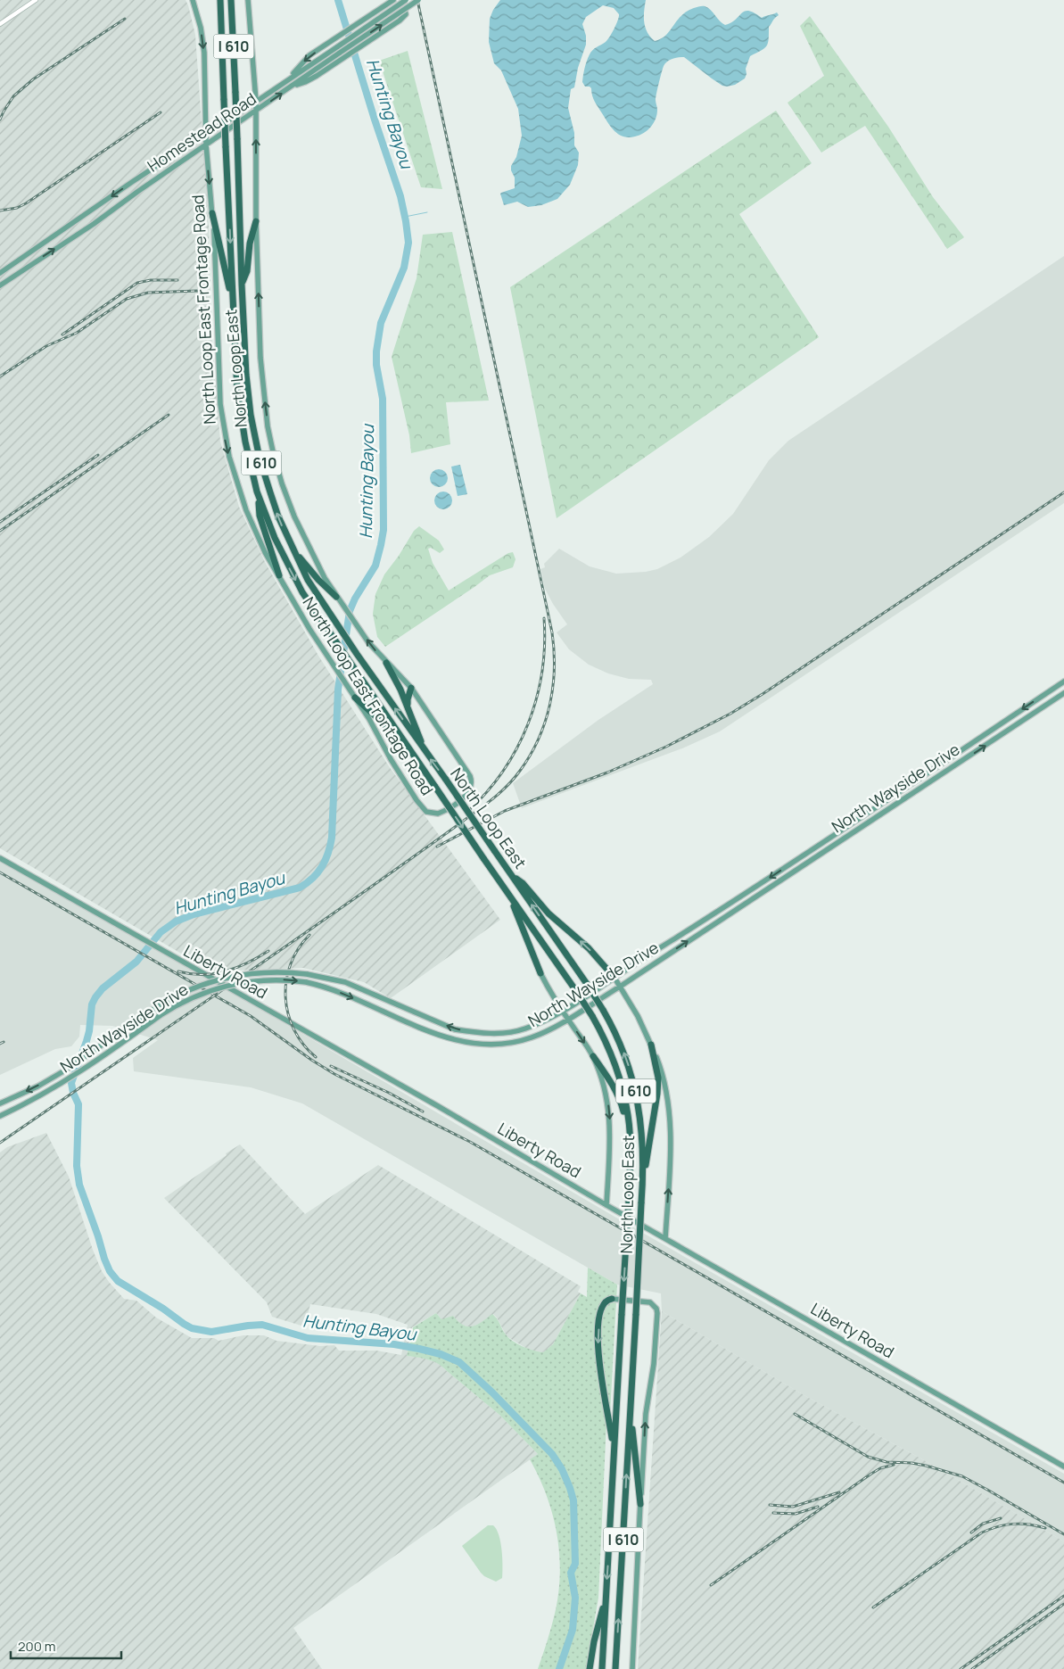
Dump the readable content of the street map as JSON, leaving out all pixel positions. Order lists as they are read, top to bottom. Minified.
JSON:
{"streets":{"highway":["I 610","North Loop East"],"main road":["Homestead Road","North Loop East Frontage Road","North Wayside Drive","Liberty Road"]},"crossings":[["Homestead Road","North Loop East Frontage Road"]],"water":["Hunting Bayou"],"scale_bar":"200 m"}
